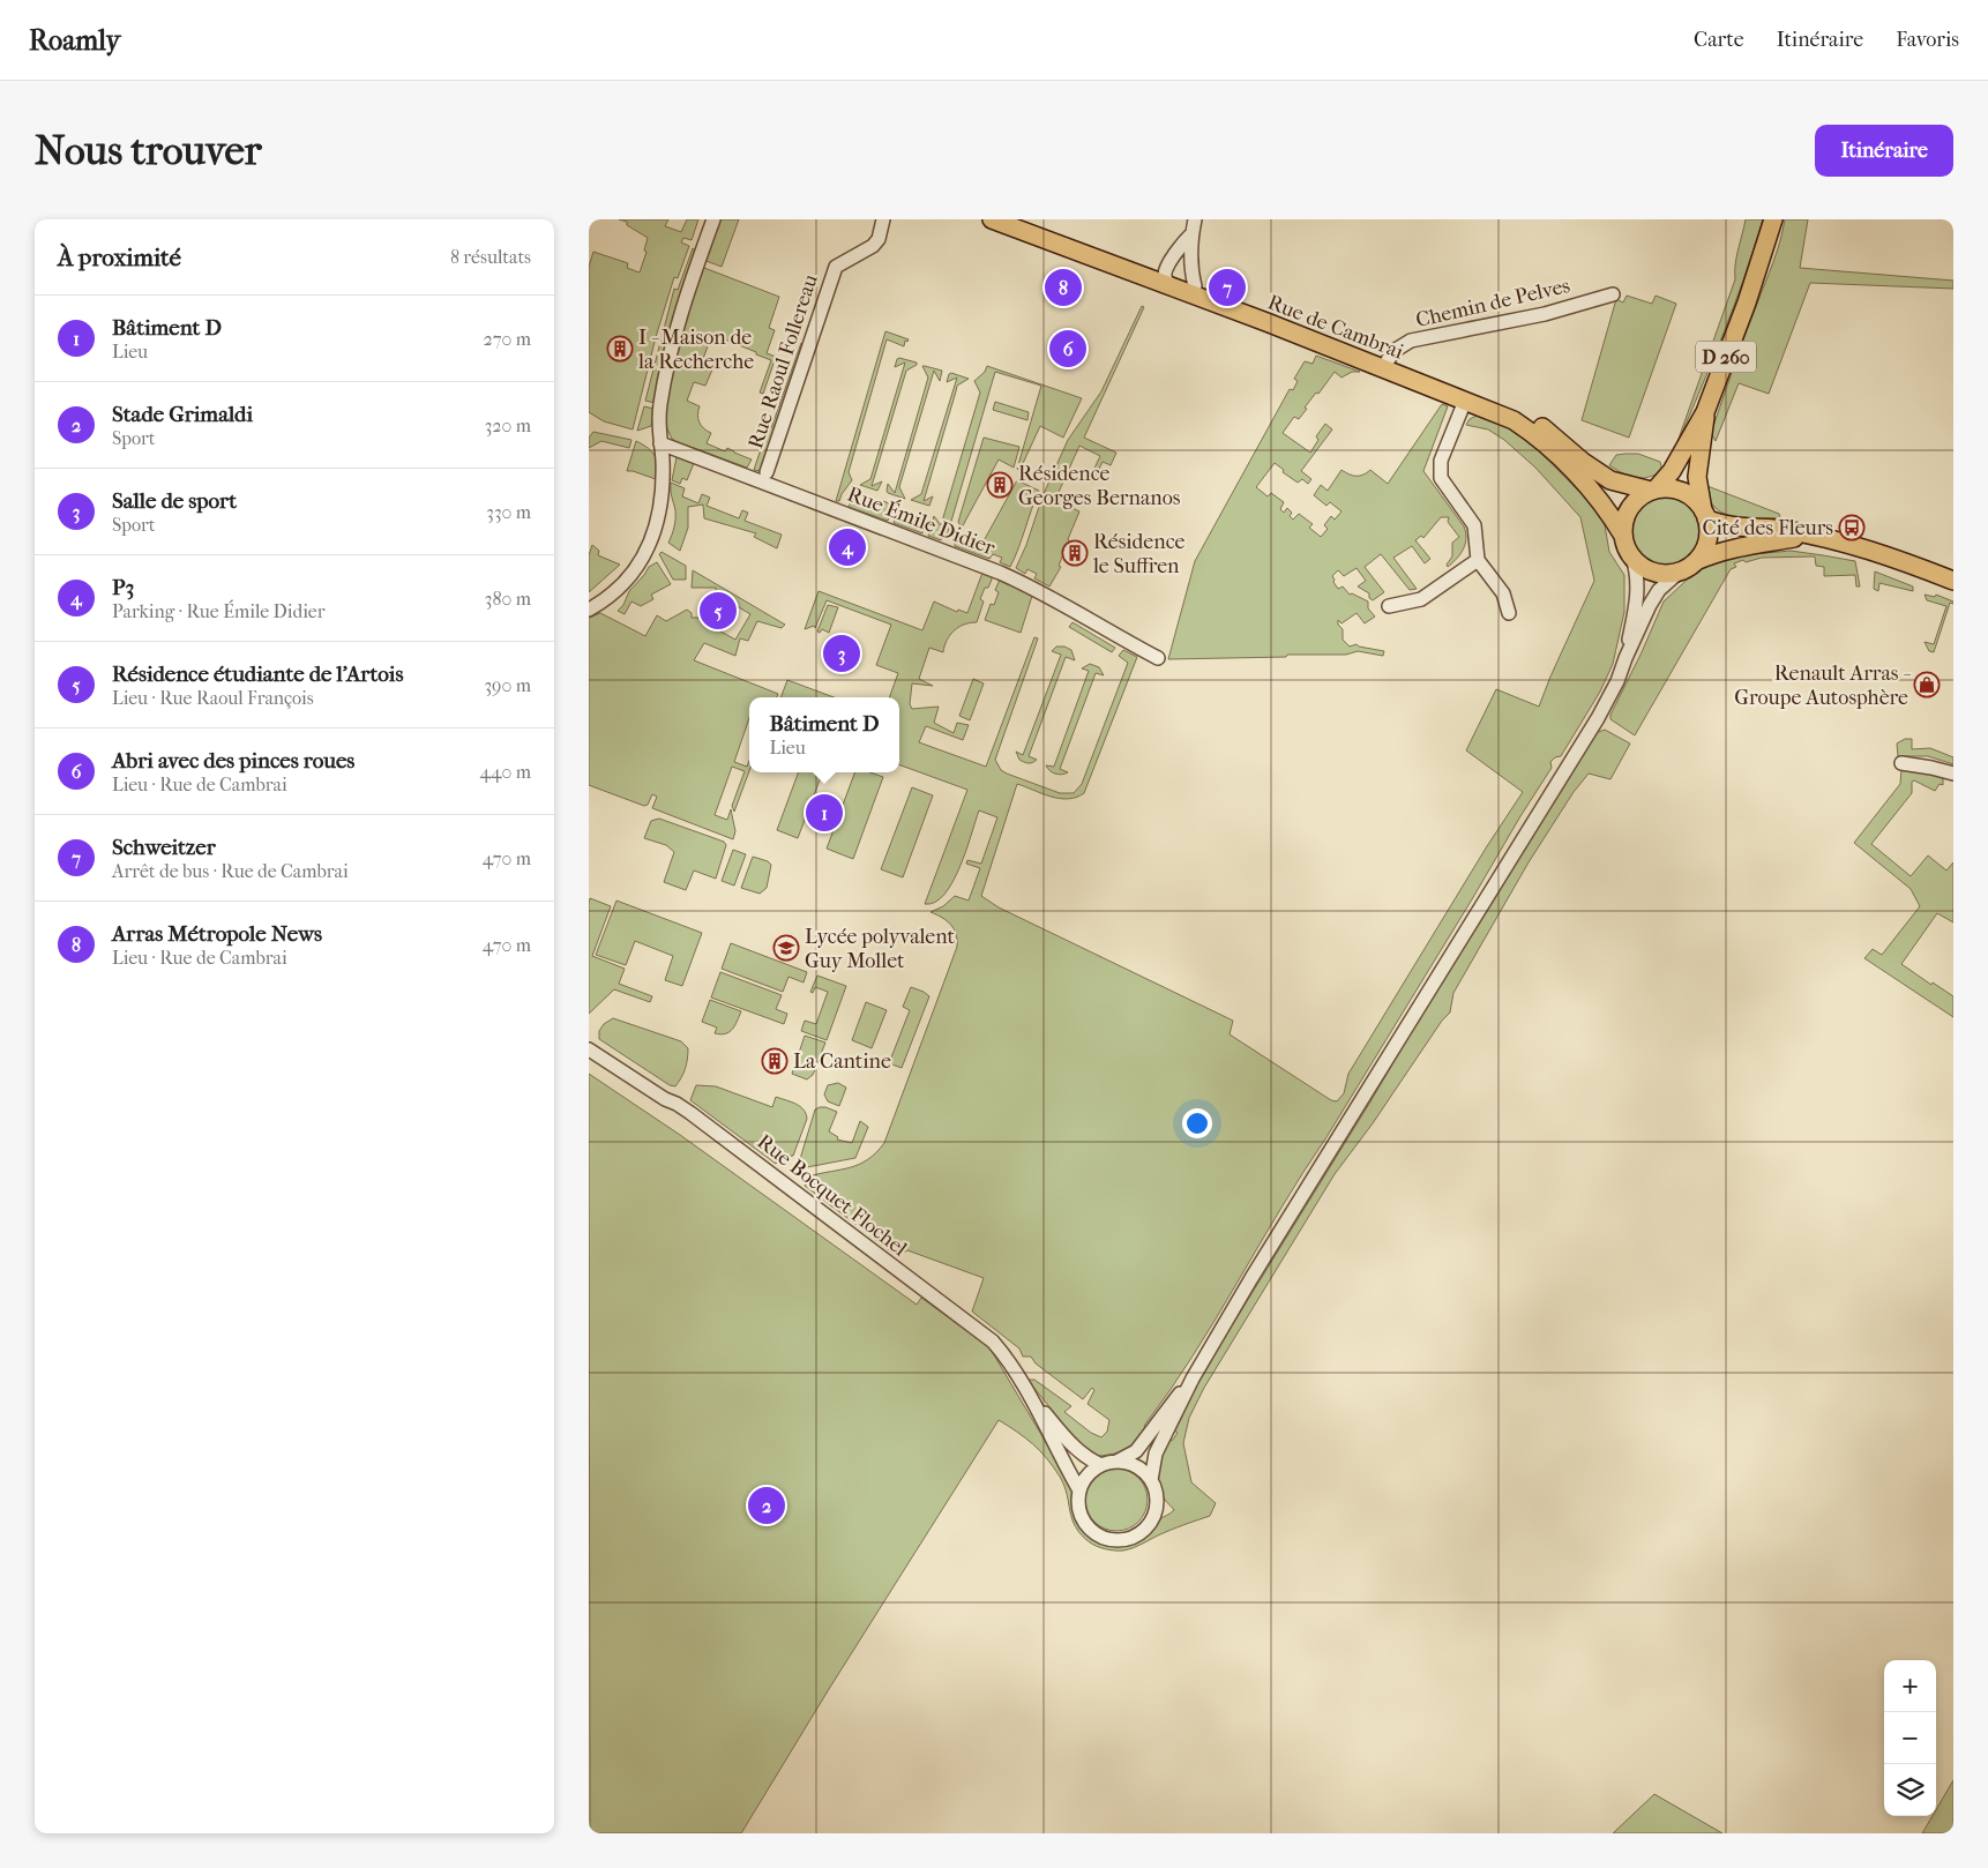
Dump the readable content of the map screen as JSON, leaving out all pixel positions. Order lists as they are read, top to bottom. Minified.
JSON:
{"streets":{"main road":["Rue de Cambrai","D 260"],"street":["Chemin de Pelves","Rue Raoul Follereau","Rue Émile Didier","Rue Bocquet Flochel"]},"crossings":[["Chemin de Pelves","Rue de Cambrai"],["Rue de Cambrai","D 260"]],"places":{"building":["I - Maison de la Recherche","Résidence Georges Bernanos","Résidence le Suffren","La Cantine"],"bus stop":["Cité des Fleurs"],"shop":["Renault Arras - Groupe Autosphère"],"school or university":["Lycée polyvalent Guy Mollet"]},"page":{"header":"Roamly","nav":["Carte","Itinéraire","Favoris"],"buttons":"Itinéraire","title":"Nous trouver","heading":["À proximité","8 résultats"],"pins":["7","8","6","4","5","3","1","2"],"list":[{"mark":"1","name":"Bâtiment D","note":"Lieu","value":"270 m"},{"mark":"2","name":"Stade Grimaldi","note":"Sport","value":"320 m"},{"mark":"3","name":"Salle de sport","note":"Sport","value":"330 m"},{"mark":"4","name":"P3","note":"Parking · Rue Émile Didier","value":"380 m"},{"mark":"5","name":"Résidence étudiante de l'Artois","note":"Lieu · Rue Raoul François","value":"390 m"},{"mark":"6","name":"Abri avec des pinces roues","note":"Lieu · Rue de Cambrai","value":"440 m"},{"mark":"7","name":"Schweitzer","note":"Arrêt de bus · Rue de Cambrai","value":"470 m"},{"mark":"8","name":"Arras Métropole News","note":"Lieu · Rue de Cambrai","value":"470 m"}],"popup":["Bâtiment D","Lieu"],"map_buttons":["+","−"]}}
